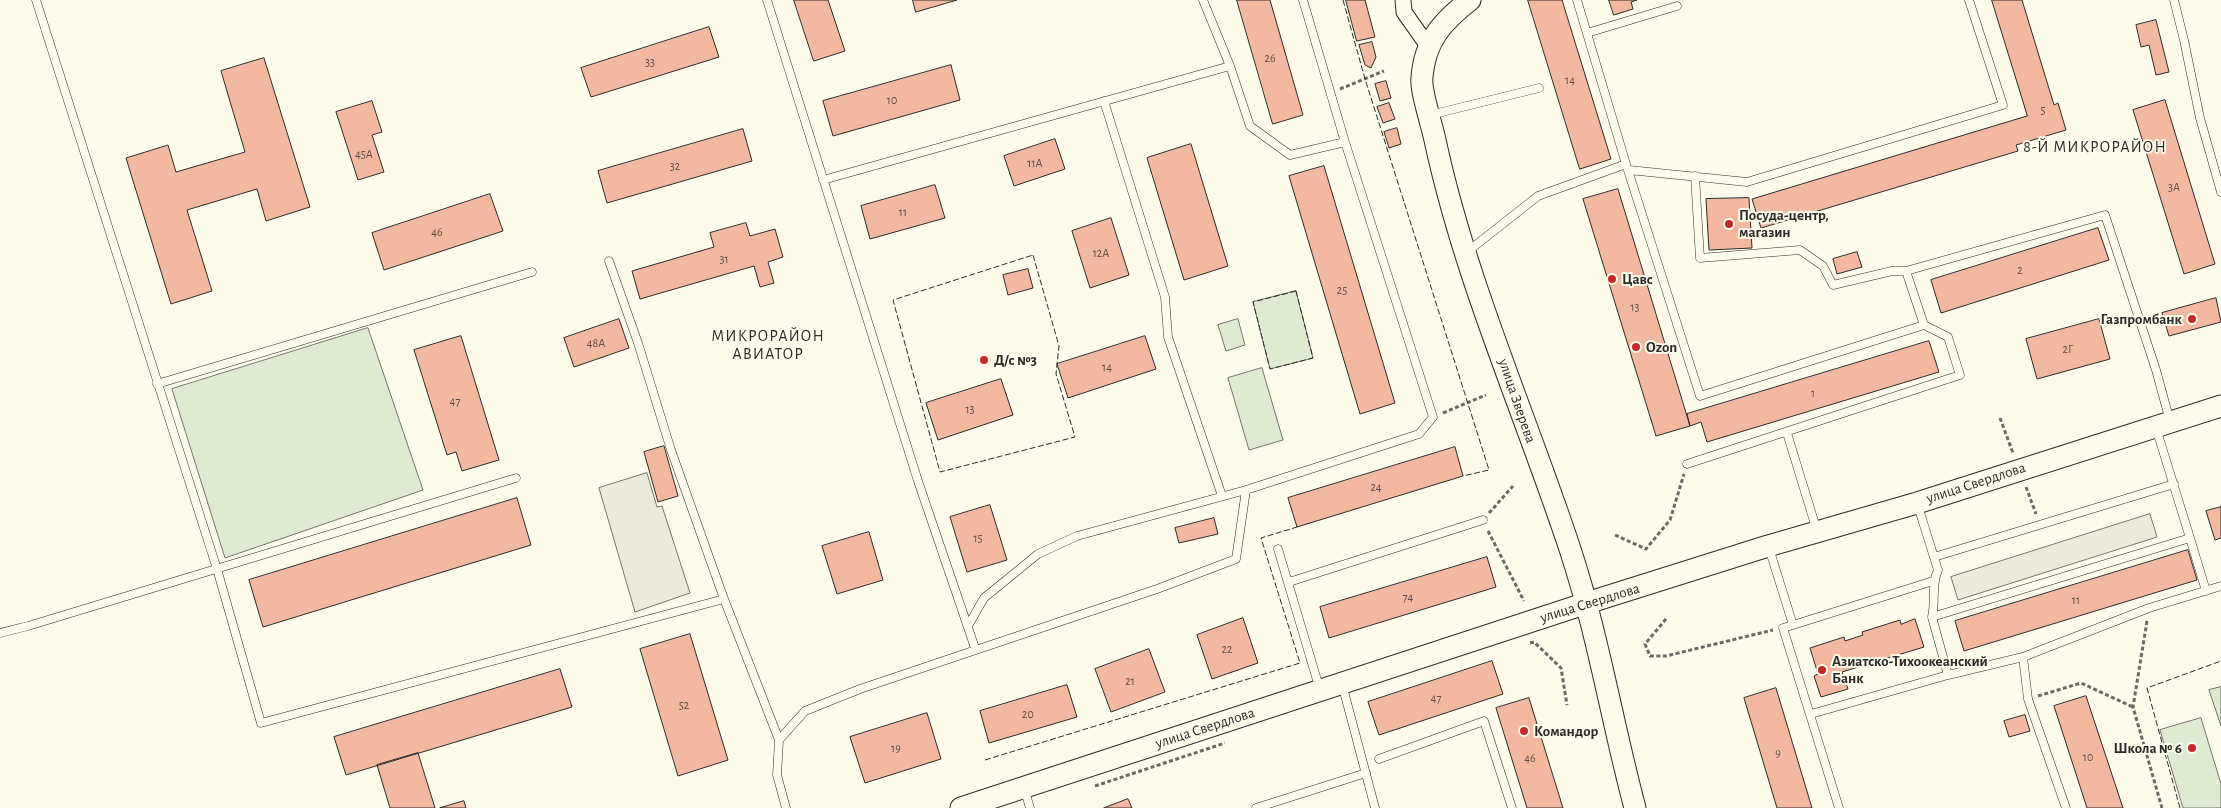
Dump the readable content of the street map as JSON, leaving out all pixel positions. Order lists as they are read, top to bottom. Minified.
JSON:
{"streets":{"main road":["улица Зверева","улица Свердлова"]},"crossings":[["улица Зверева","улица Свердлова"]],"districts":["8-Й МИКРОРАЙОН","МИКРОРАЙОН АВИАТОР"],"places":["Посуда-центр, магазин","Цавс","Газпромбанк","Ozon","Д/с №3","Азиатско-Тихоокеанский Банк","Командор","Школа № 6"],"house_numbers":["26","33","14","10","5","45А","11А","32","3А","11","46","12А","31","2","25","13","48А","2Г","14","1","47","13","24","15","74","11","22","21","47","52","20","19","9","10","46"]}
